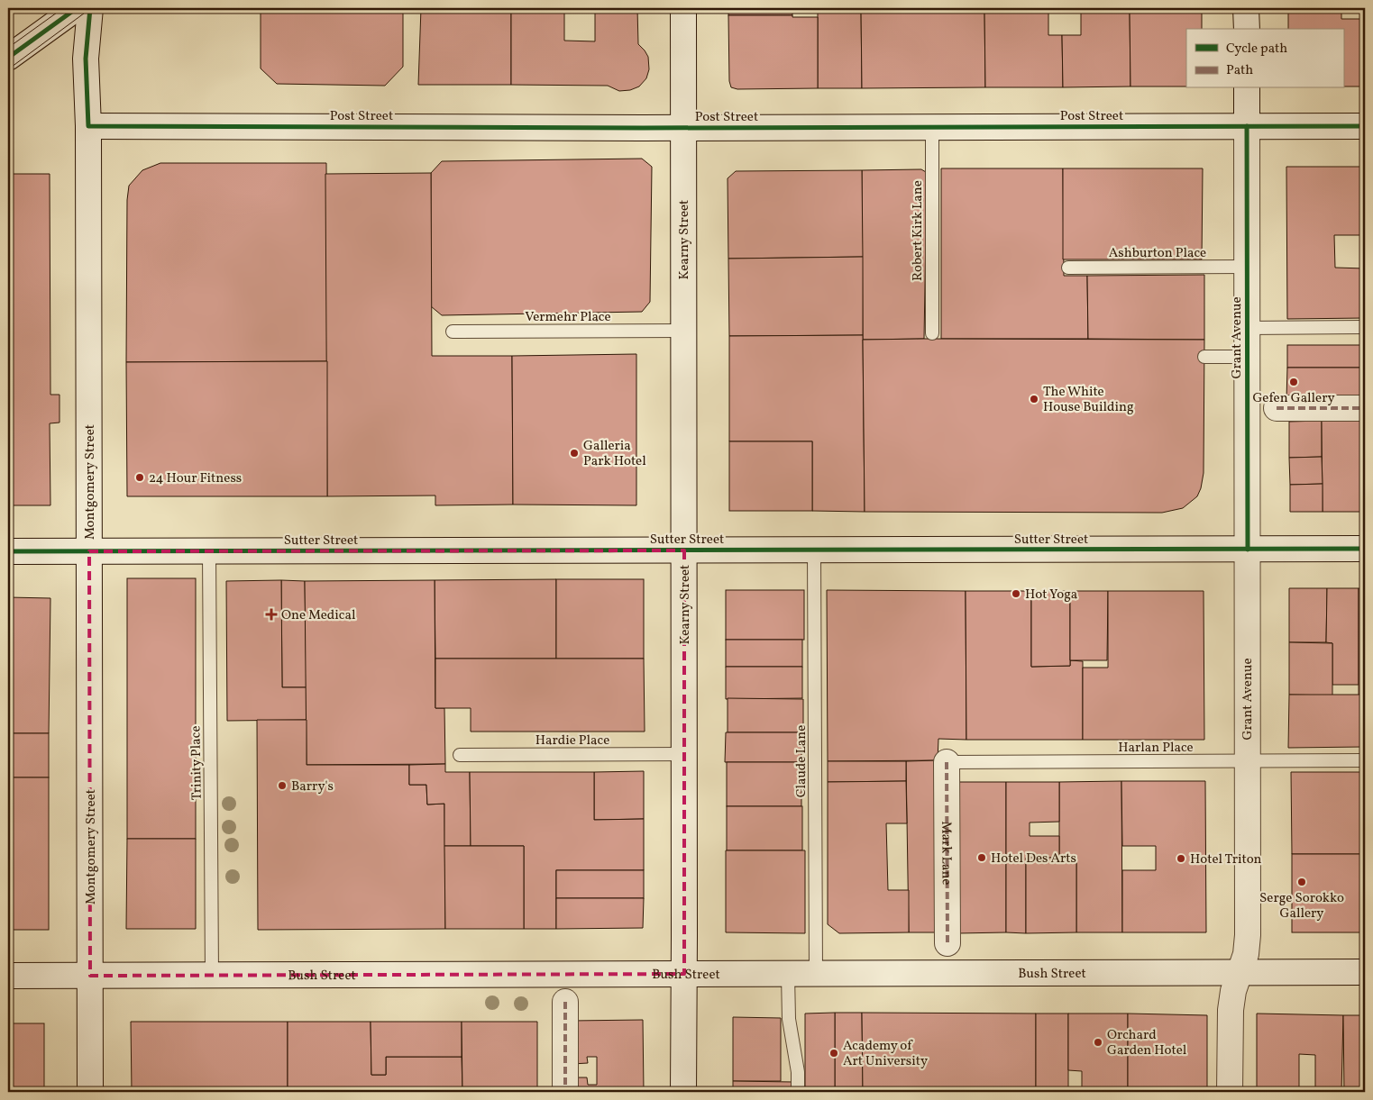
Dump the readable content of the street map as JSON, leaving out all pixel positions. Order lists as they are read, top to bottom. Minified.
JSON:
{"streets":{"main road":["Post Street","Kearny Street","Grant Avenue","Montgomery Street","Sutter Street","Mark Lane","Bush Street"],"lane":["Robert Kirk Lane","Ashburton Place","Vermehr Place","Hardie Place","Harlan Place","Claude Lane","Trinity Place"]},"crossings":[["Post Street","Robert Kirk Lane"],["Post Street","Kearny Street"],["Post Street","Grant Avenue"],["Post Street","Montgomery Street"],["Kearny Street","Vermehr Place"],["Kearny Street","Sutter Street"],["Kearny Street","Hardie Place"],["Kearny Street","Bush Street"],["Ashburton Place","Grant Avenue"],["Grant Avenue","Sutter Street"],["Grant Avenue","Harlan Place"],["Grant Avenue","Bush Street"],["Montgomery Street","Sutter Street"],["Montgomery Street","Bush Street"],["Sutter Street","Claude Lane"],["Sutter Street","Trinity Place"],["Harlan Place","Mark Lane"],["Claude Lane","Bush Street"],["Trinity Place","Bush Street"]],"places":{"other":["Gefen Gallery","The White House Building","Galleria Park Hotel","24 Hour Fitness","Hot Yoga","Barry's","Hotel Des Arts","Hotel Triton","Serge Sorokko Gallery","Orchard Garden Hotel","Academy of Art University"],"health":["One Medical"]},"legend":["Cycle path","Path"]}
